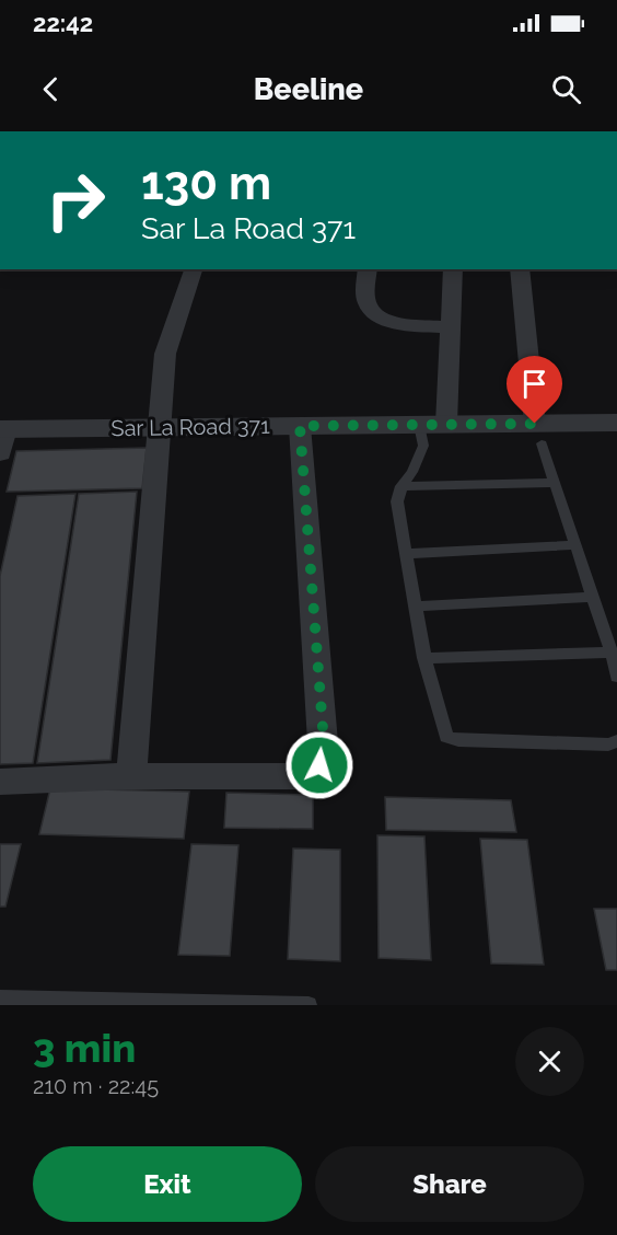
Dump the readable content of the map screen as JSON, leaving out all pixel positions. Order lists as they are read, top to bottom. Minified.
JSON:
{"streets":{"street":["Sar La Road 371"]},"page":{"status":"22:42","header":"Beeline","turn":["130 m","Sar La Road 371"],"heading":["3 min","210 m · 22:45"],"buttons":["Exit","Share"]}}
